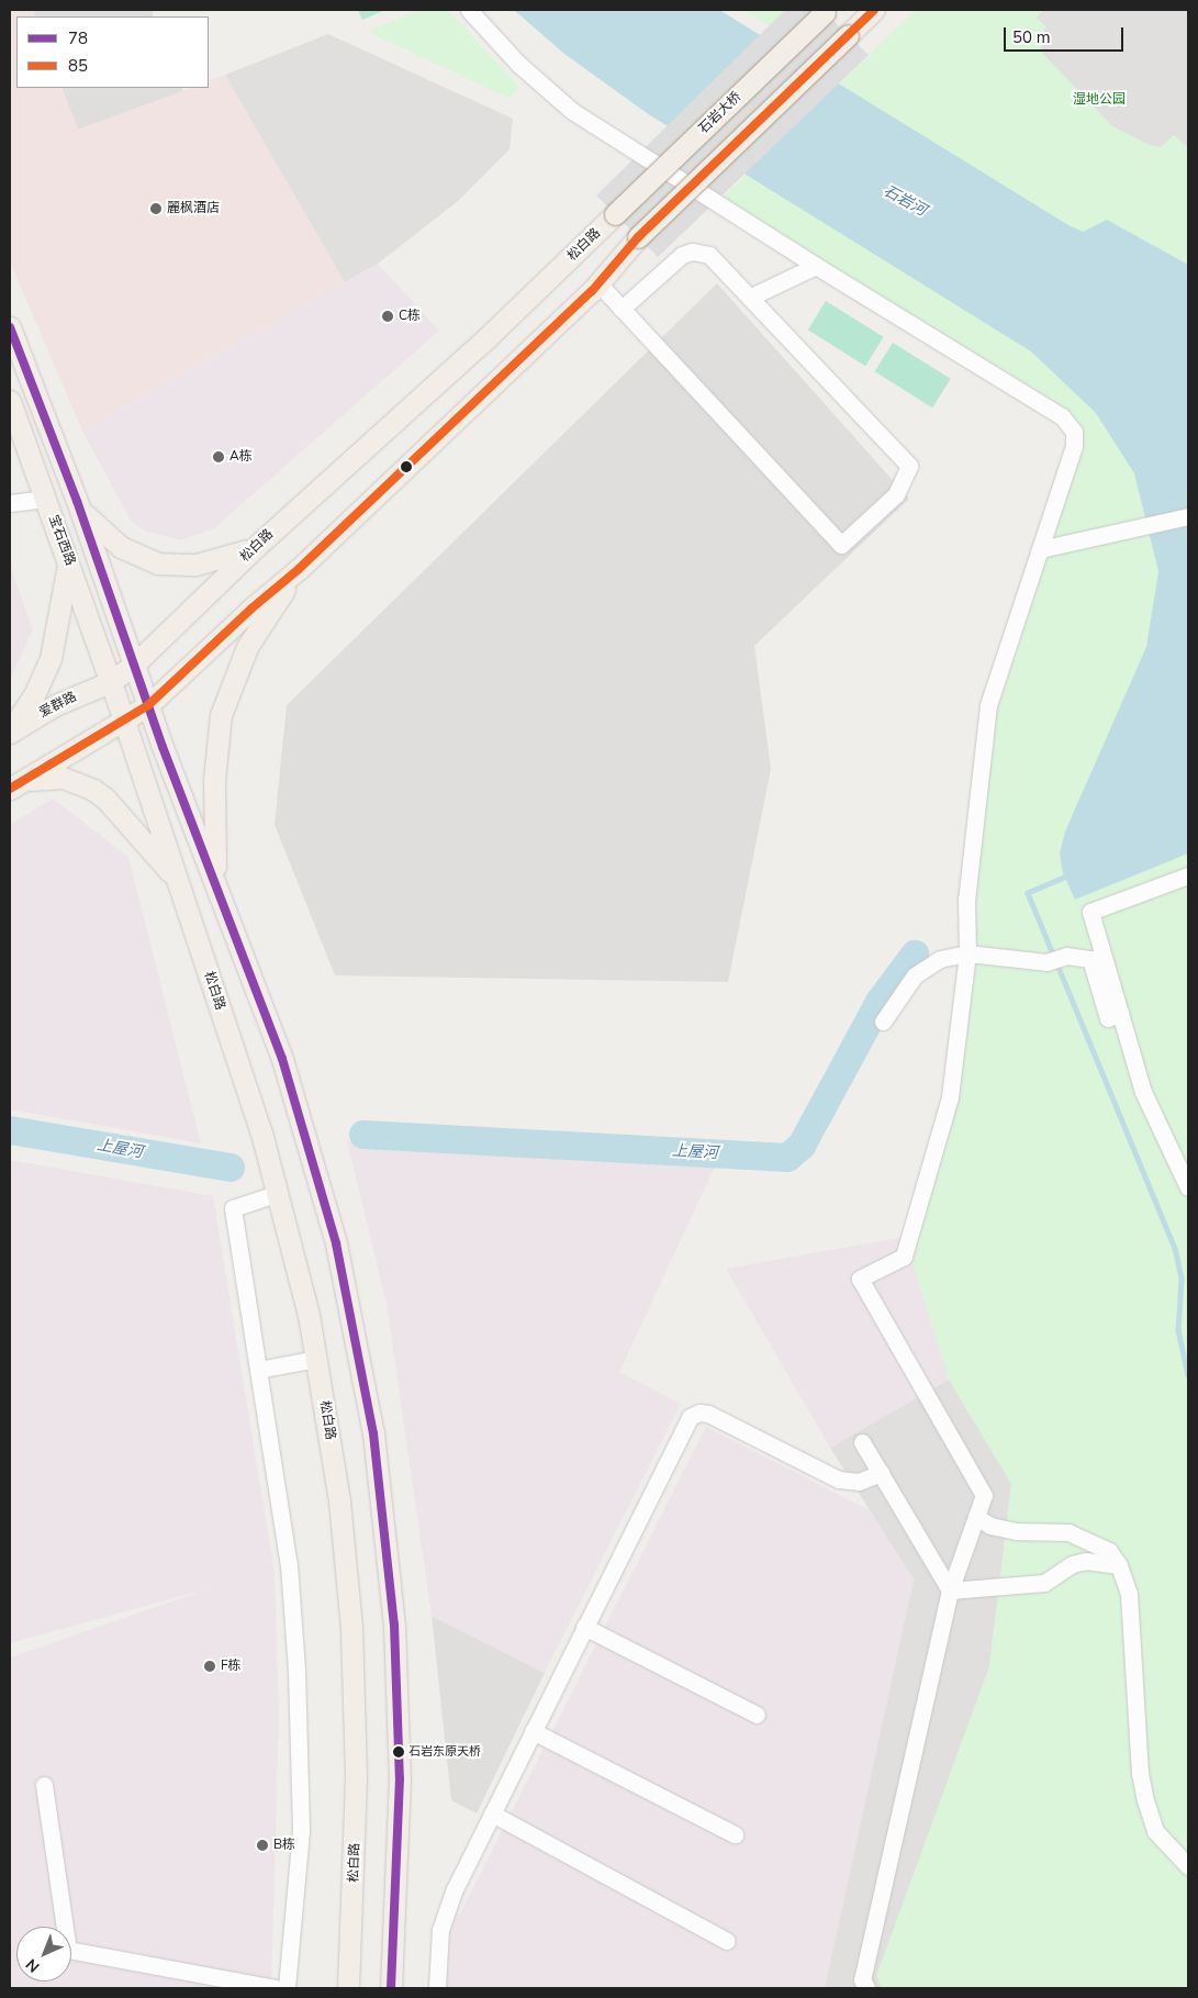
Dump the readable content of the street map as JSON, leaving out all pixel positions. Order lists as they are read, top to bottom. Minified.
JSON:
{"streets":{"main road":["石岩大桥","松白路","宝石西路","爱群路"]},"crossings":[["石岩大桥","松白路"],["松白路","宝石西路"],["松白路","爱群路"],["宝石西路","爱群路"]],"water":["石岩河","上屋河"],"parks":["湿地公园"],"places":["麗枫酒店","C栋","A栋","F栋","石岩东原天桥","B栋"],"lines":["transit line 85","transit line 78"],"legend":["78","85"],"scale_bar":"50 m","north":"bottom left"}
